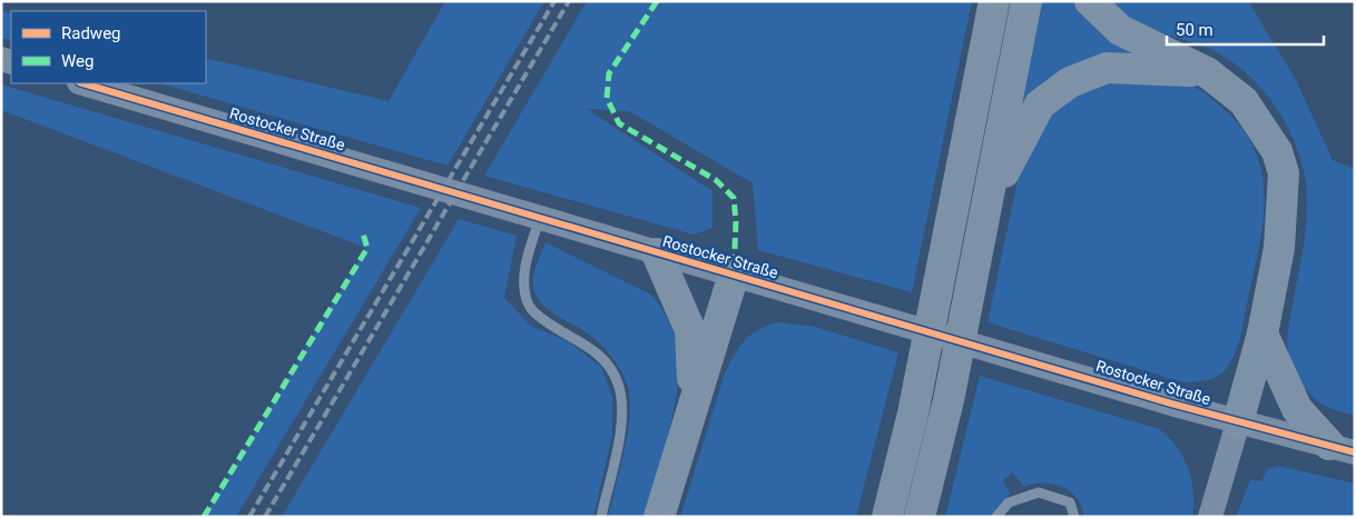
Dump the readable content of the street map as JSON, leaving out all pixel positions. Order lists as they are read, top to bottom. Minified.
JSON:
{"streets":{"street":["Rostocker Straße"]},"legend":["Radweg","Weg"],"scale_bar":"50 m"}
